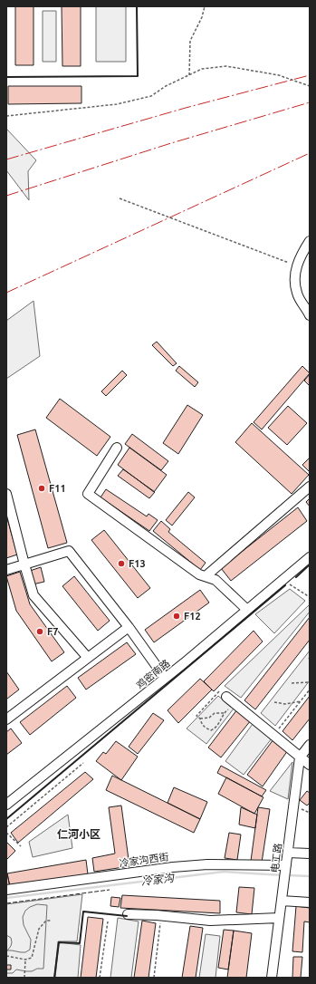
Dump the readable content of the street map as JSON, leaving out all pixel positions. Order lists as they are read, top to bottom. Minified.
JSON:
{"streets":{"street":["鸡密南路","电工路","冷家沟西街"]},"crossings":[["电工路","冷家沟西街"]],"districts":["仁河小区"],"water":["冷家沟"],"places":["F11","F13","F12","F7"]}
